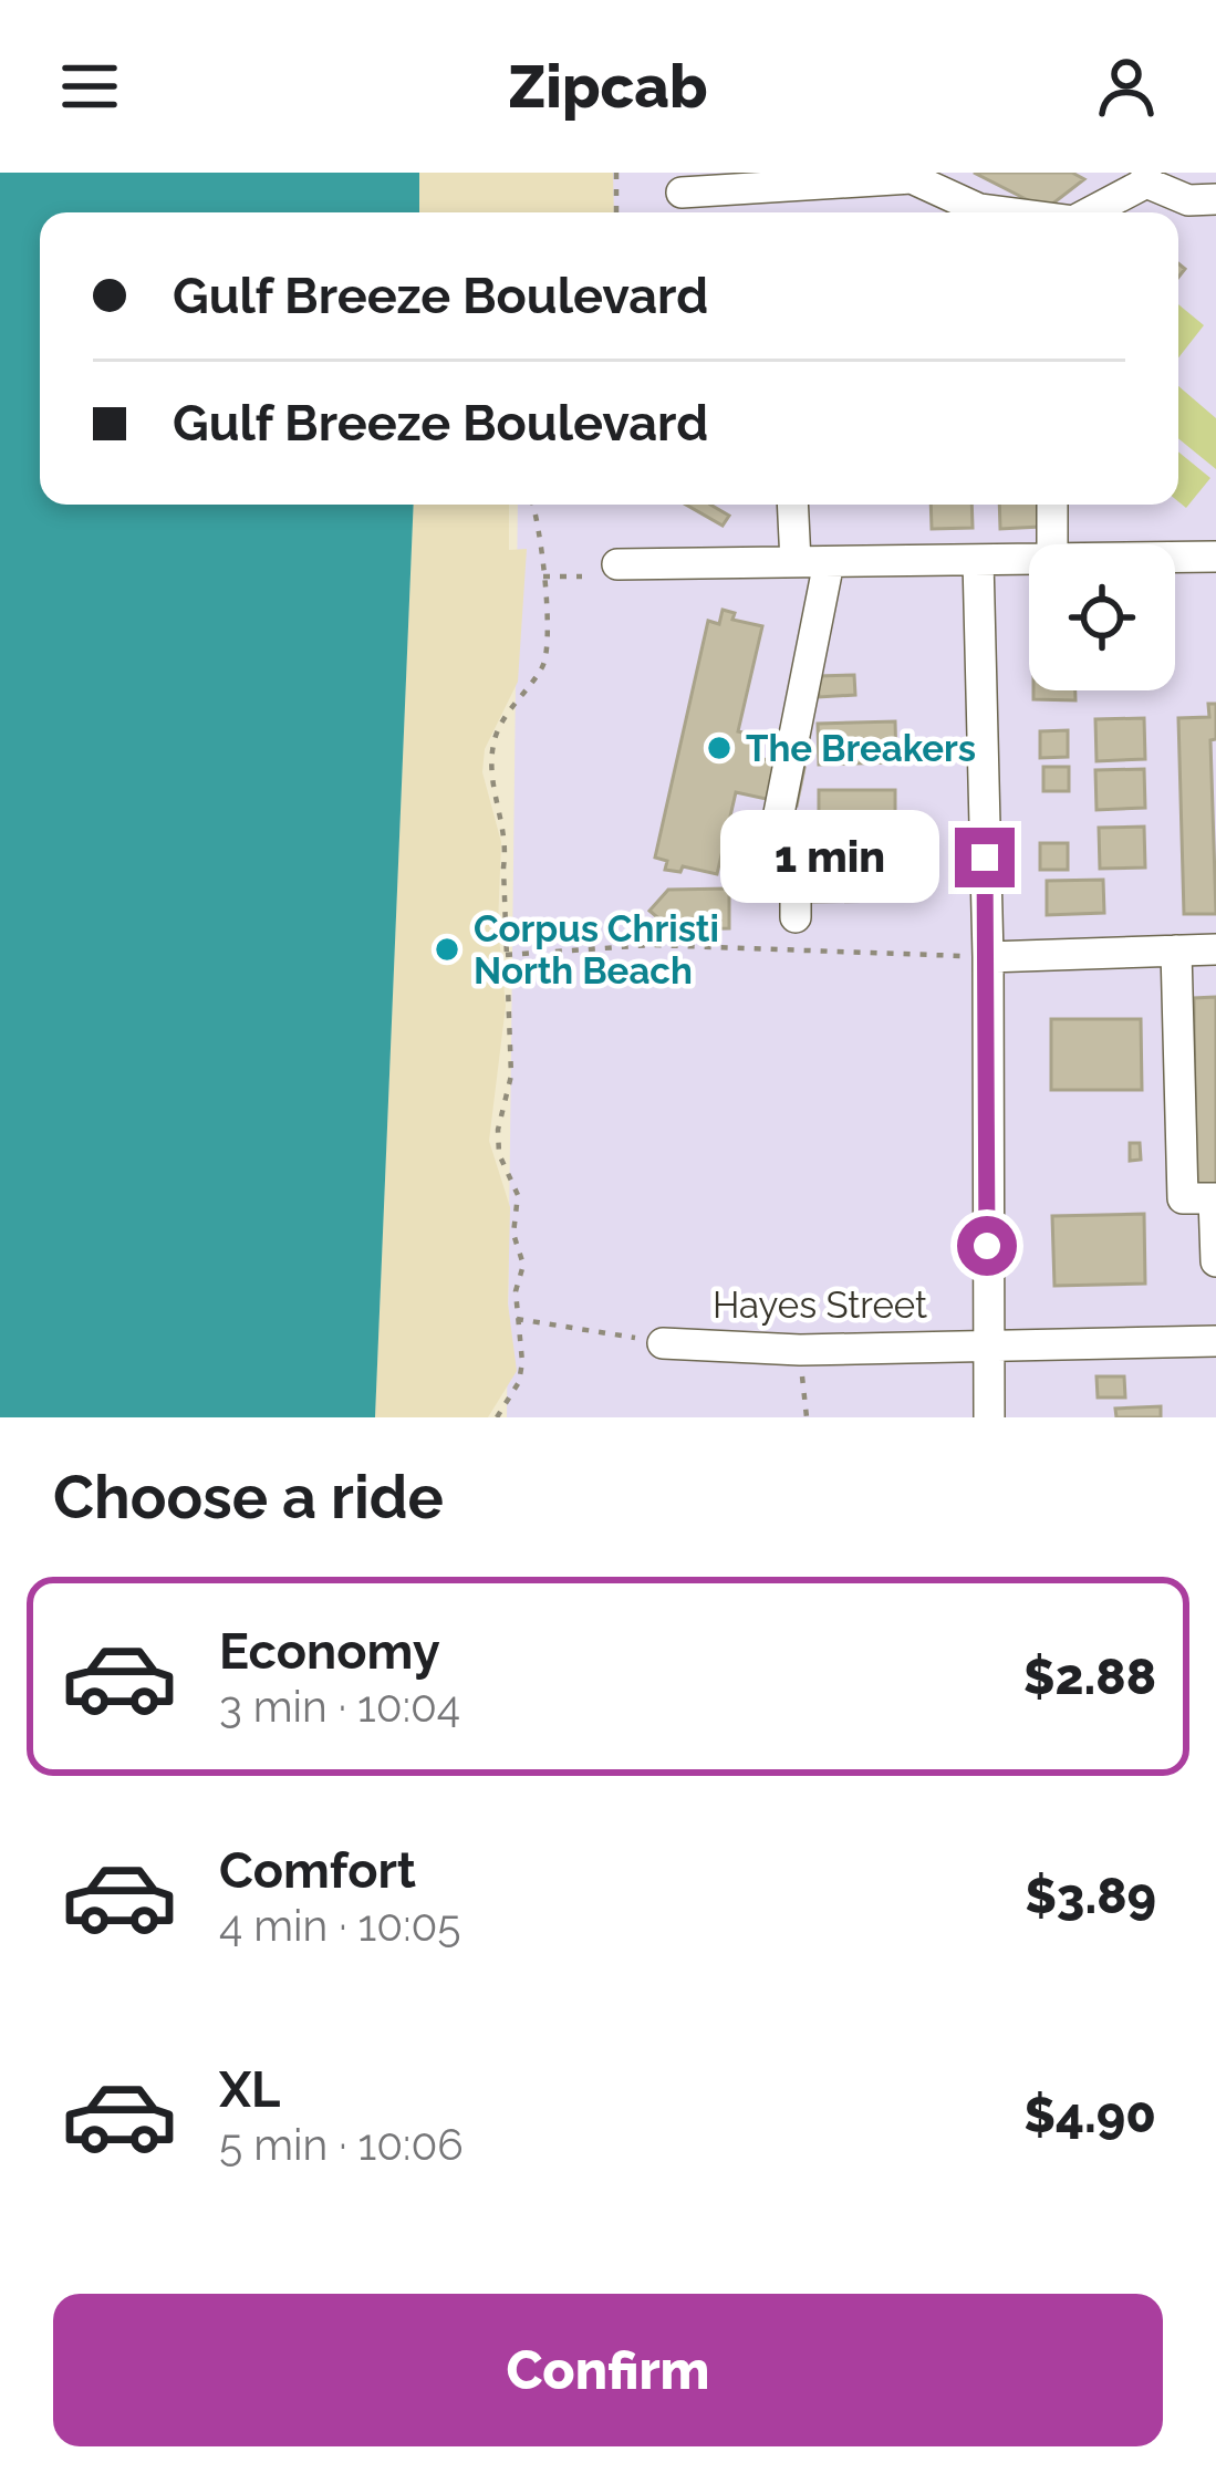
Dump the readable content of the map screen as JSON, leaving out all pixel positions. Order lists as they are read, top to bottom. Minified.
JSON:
{"streets":{"street":["Hayes Street"]},"places":["The Breakers","Corpus Christi North Beach"],"page":{"header":"Zipcab","banner":["Gulf Breeze Boulevard","Gulf Breeze Boulevard"],"bubble":"1 min","heading":"Choose a ride","list":[{"name":"Economy","note":"3 min · 10:04","value":"$2.88"},{"name":"Comfort","note":"4 min · 10:05","value":"$3.89"},{"name":"XL","note":"5 min · 10:06","value":"$4.90"}],"buttons":"Confirm"}}
